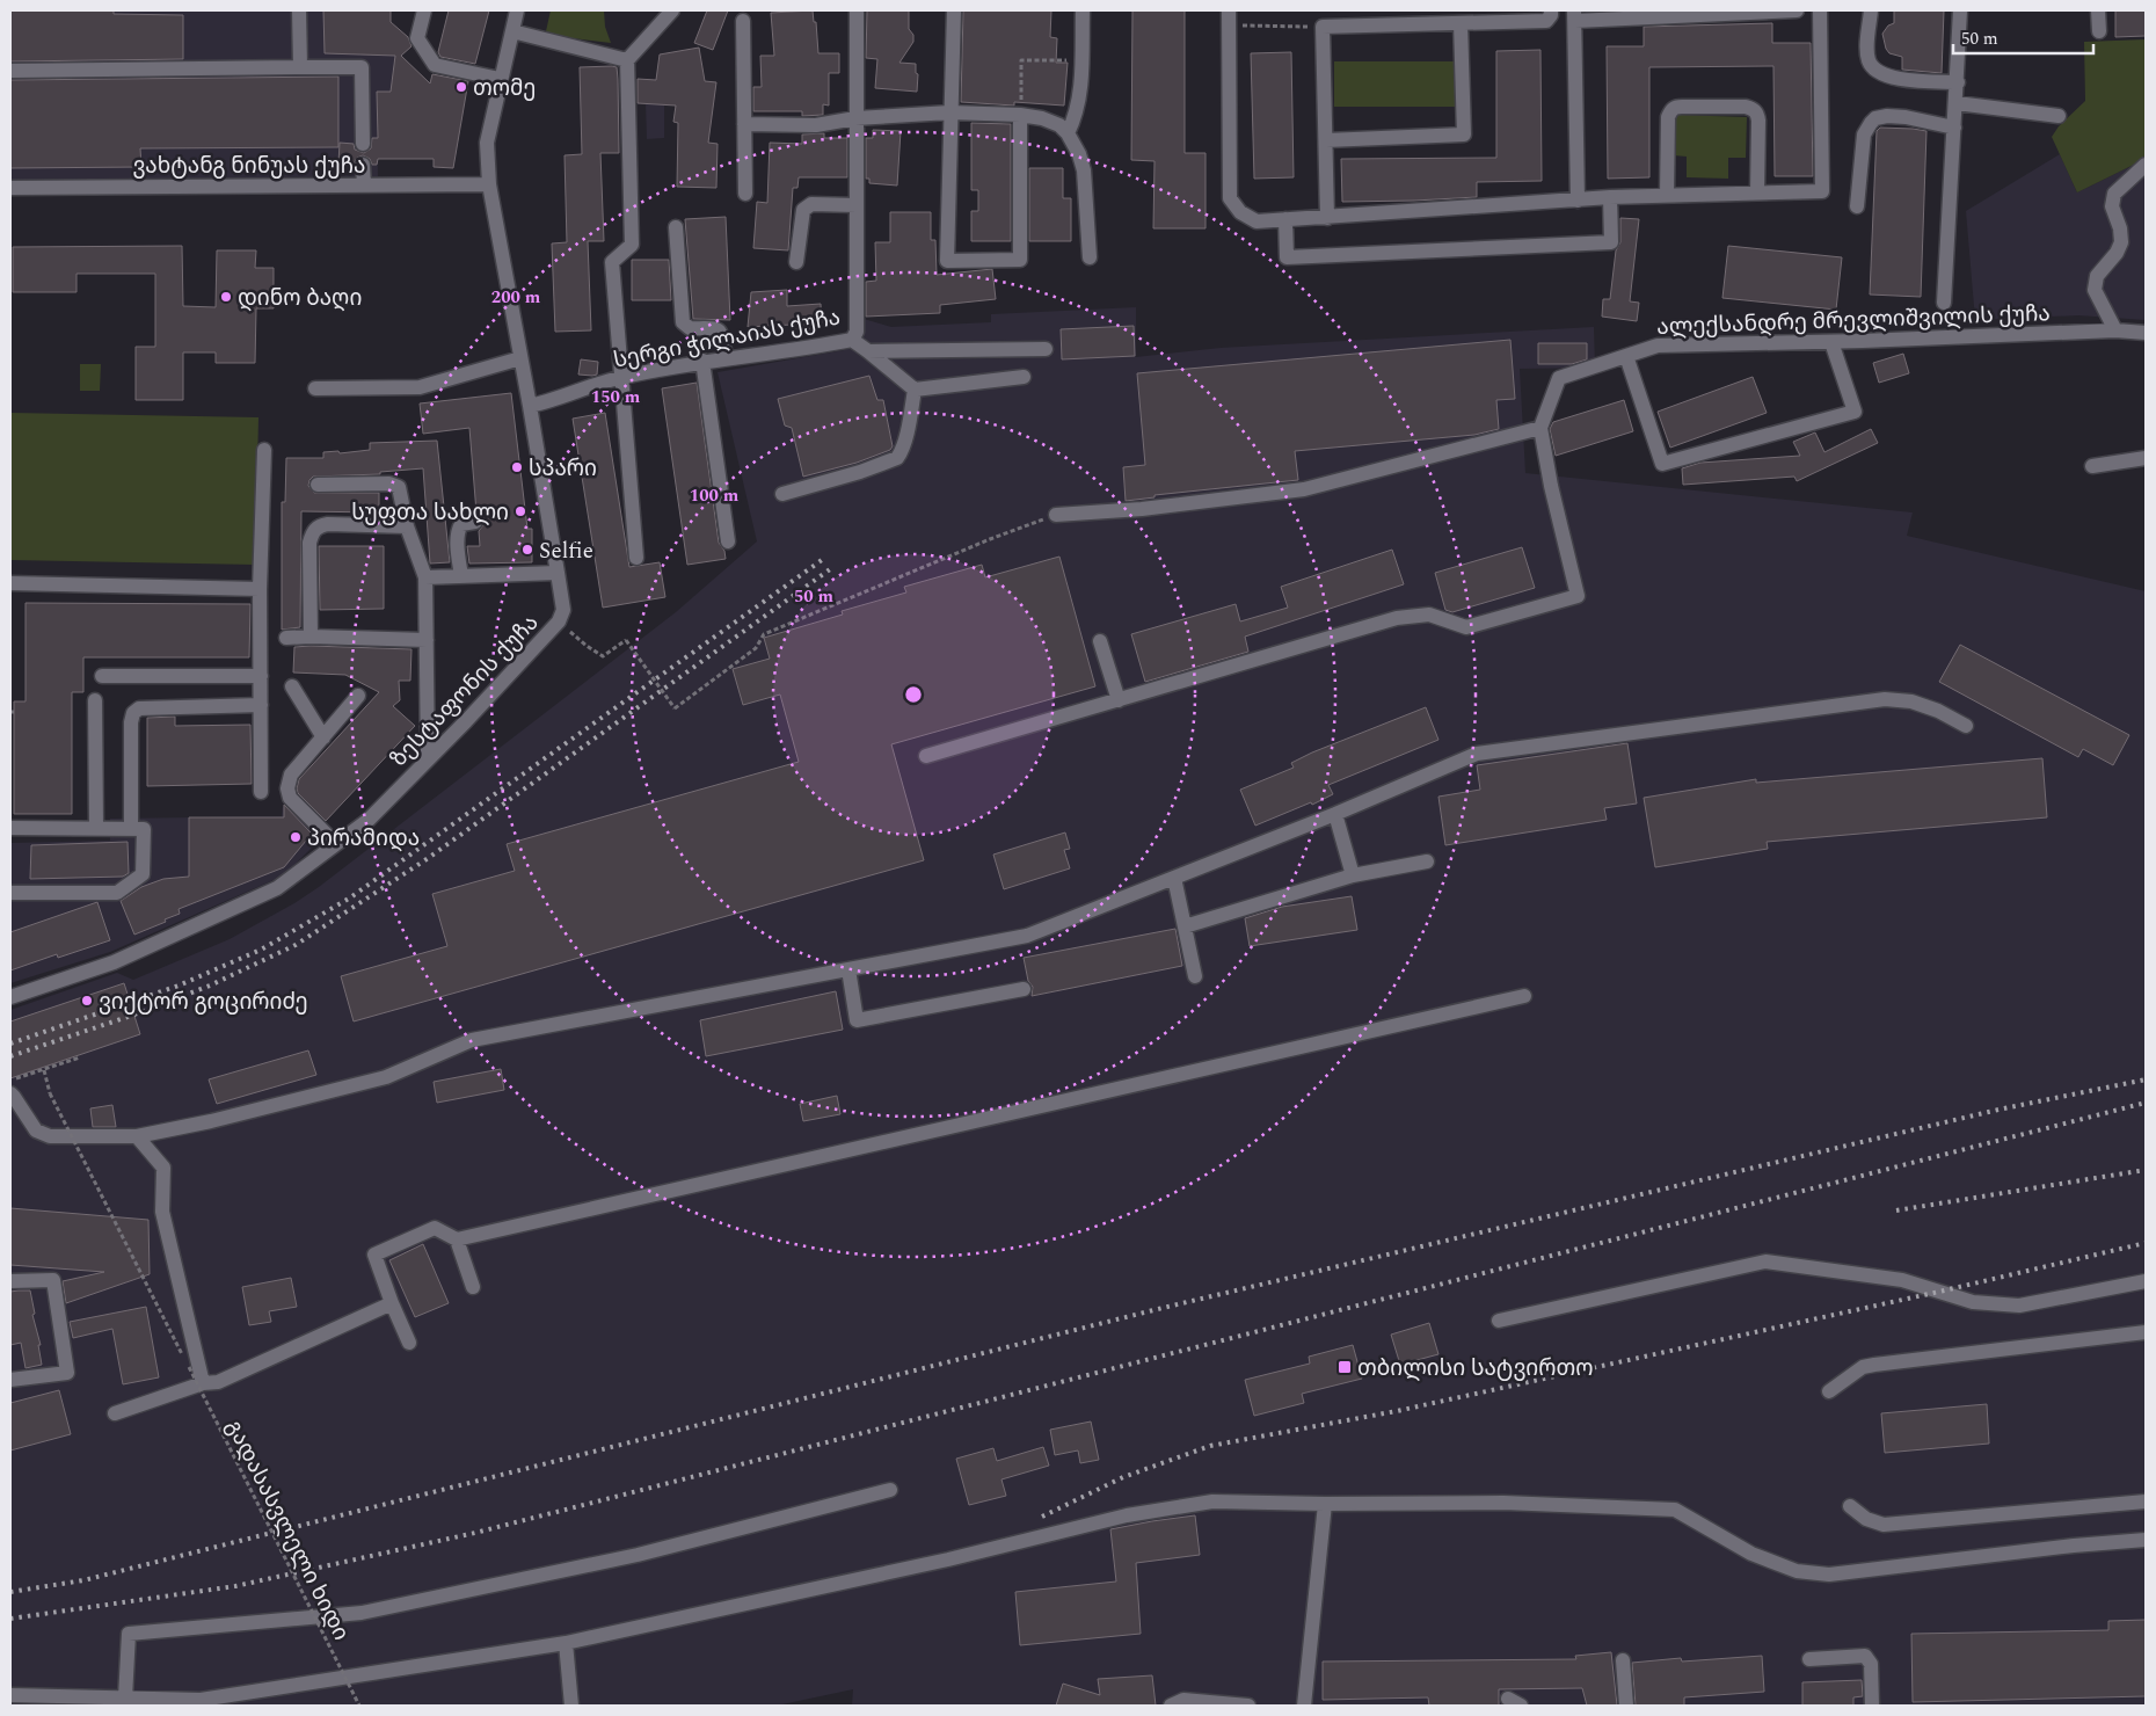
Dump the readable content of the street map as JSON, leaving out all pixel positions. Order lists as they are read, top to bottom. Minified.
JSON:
{"streets":{"street":["ვახტანგ ნინუას ქუჩა","ალექსანდრე მრევლიშვილის ქუჩა","სერგი ჭილაიას ქუჩა","ზესტაფონის ქუჩა"],"path":["გადასასვლელი ხიდი"]},"crossings":[["ვახტანგ ნინუას ქუჩა","ზესტაფონის ქუჩა"],["სერგი ჭილაიას ქუჩა","ზესტაფონის ქუჩა"]],"places":{"other":["თომე","დინო ბაღი","სპარი","სუფთა სახლი","Selfie","პირამიდა","ვიქტორ გოცირიძე"],"transit":["თბილისი სატვირთო"]},"scale_bar":"50 m","rings":["200 m","150 m","100 m","50 m"]}
